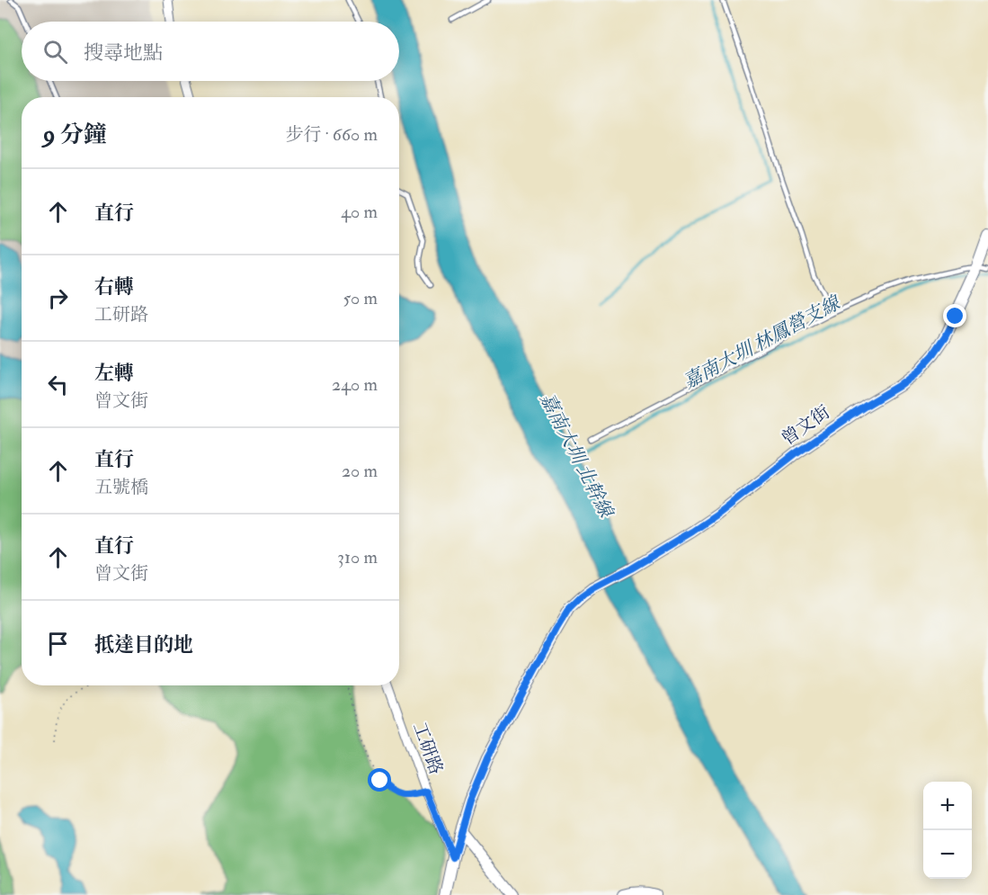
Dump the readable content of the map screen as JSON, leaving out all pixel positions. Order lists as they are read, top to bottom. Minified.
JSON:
{"streets":{"main road":["曾文街"],"street":["工研路"]},"water":["嘉南大圳 林鳳營支線","嘉南大圳 北幹線"],"page":{"search":"搜尋地點","heading":["9 分鐘","步行 · 660 m"],"list":[["直行","40 m"],["右轉","工研路","50 m"],["左轉","曾文街","240 m"],["直行","五號橋","20 m"],["直行","曾文街","310 m"],"抵達目的地"],"map_buttons":["+","−"]}}
